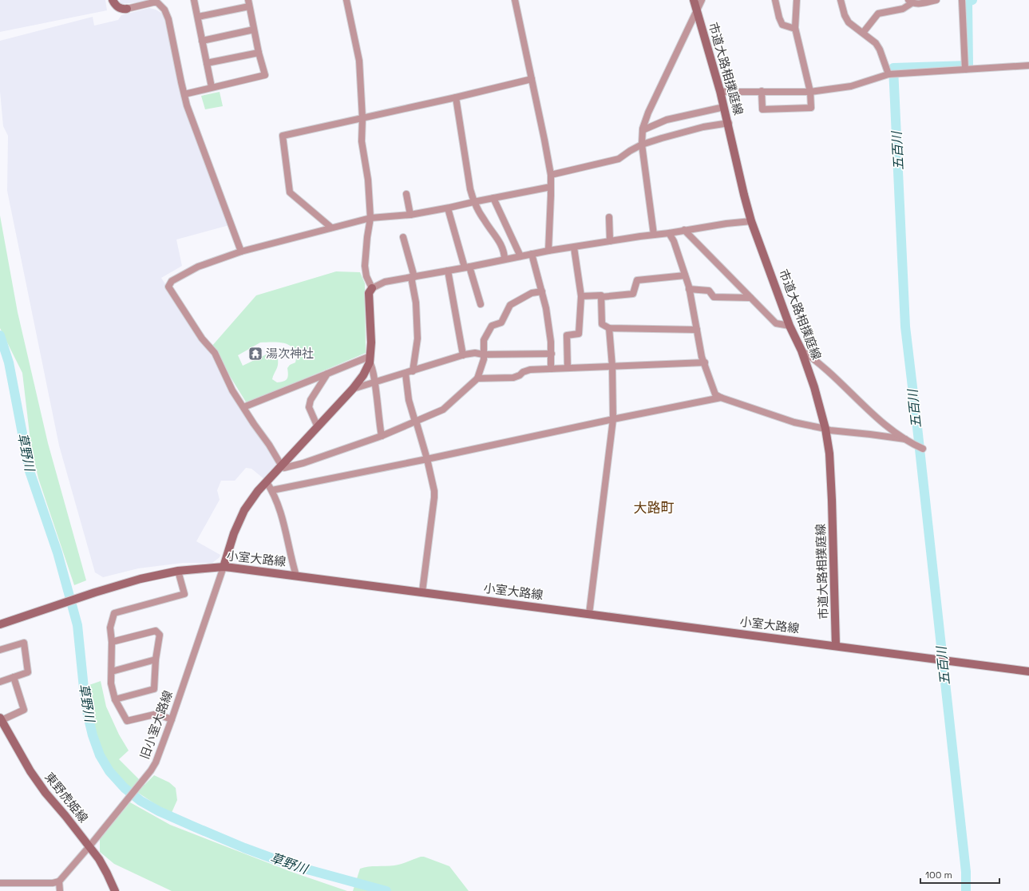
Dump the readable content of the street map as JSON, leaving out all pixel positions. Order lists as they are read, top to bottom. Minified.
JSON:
{"streets":{"main road":["市道大路相撲庭線","小室大路線","東野虎姫線"],"street":["旧小室大路線"]},"crossings":[["市道大路相撲庭線","小室大路線"],["小室大路線","旧小室大路線"],["旧小室大路線","東野虎姫線"]],"districts":["大路町"],"water":["五百川","草野川"],"places":{"temple":["湯次神社"]},"scale_bar":"100 m"}
